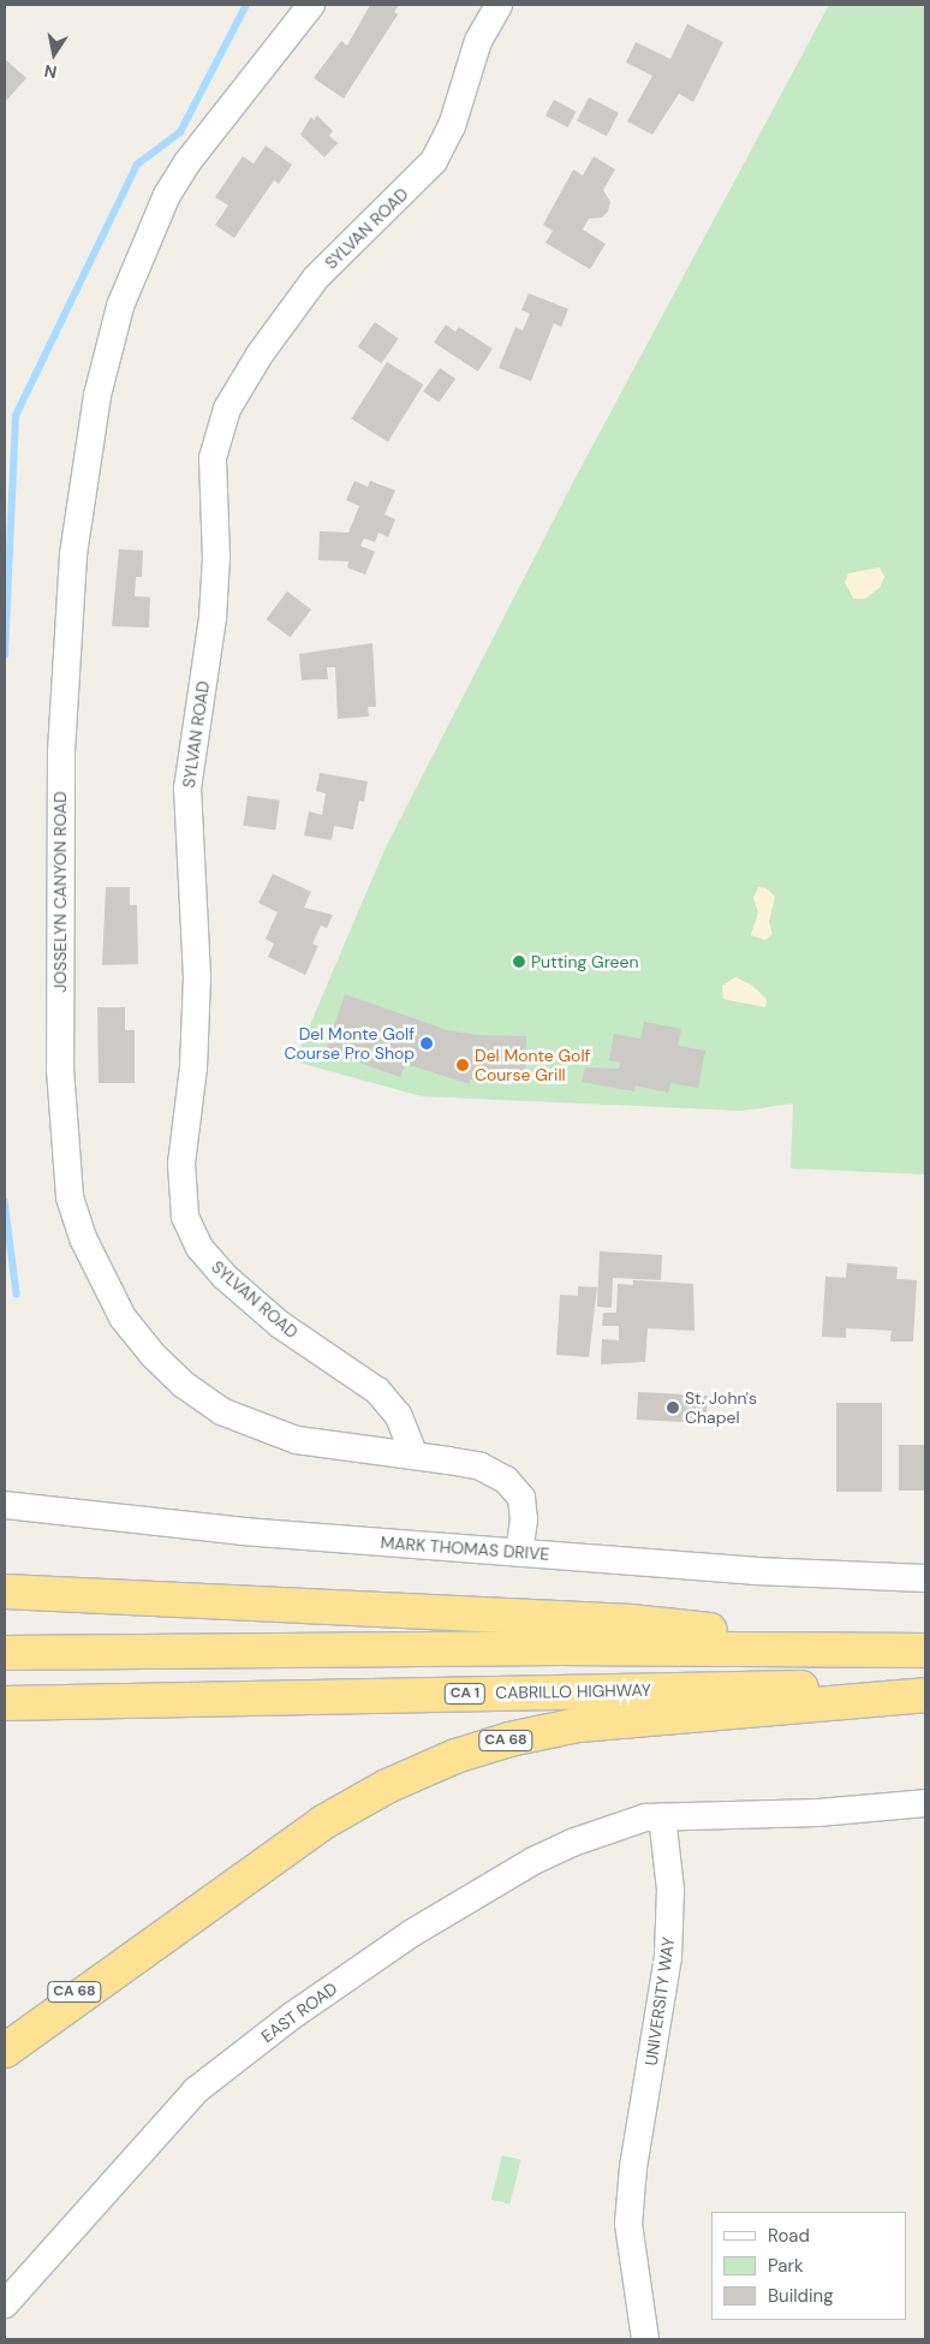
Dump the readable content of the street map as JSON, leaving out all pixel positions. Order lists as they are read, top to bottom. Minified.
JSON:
{"streets":{"highway":["CABRILLO HIGHWAY","CA 1","CA 68"],"street":["SYLVAN ROAD","JOSSELYN CANYON ROAD","MARK THOMAS DRIVE","UNIVERSITY WAY","EAST ROAD"]},"crossings":[["SYLVAN ROAD","JOSSELYN CANYON ROAD"],["JOSSELYN CANYON ROAD","MARK THOMAS DRIVE"],["UNIVERSITY WAY","EAST ROAD"]],"places":["Putting Green","Del Monte Golf Course Pro Shop","Del Monte Golf Course Grill","St. John's Chapel"],"legend":["Road","Park","Building"],"north":"bottom"}
